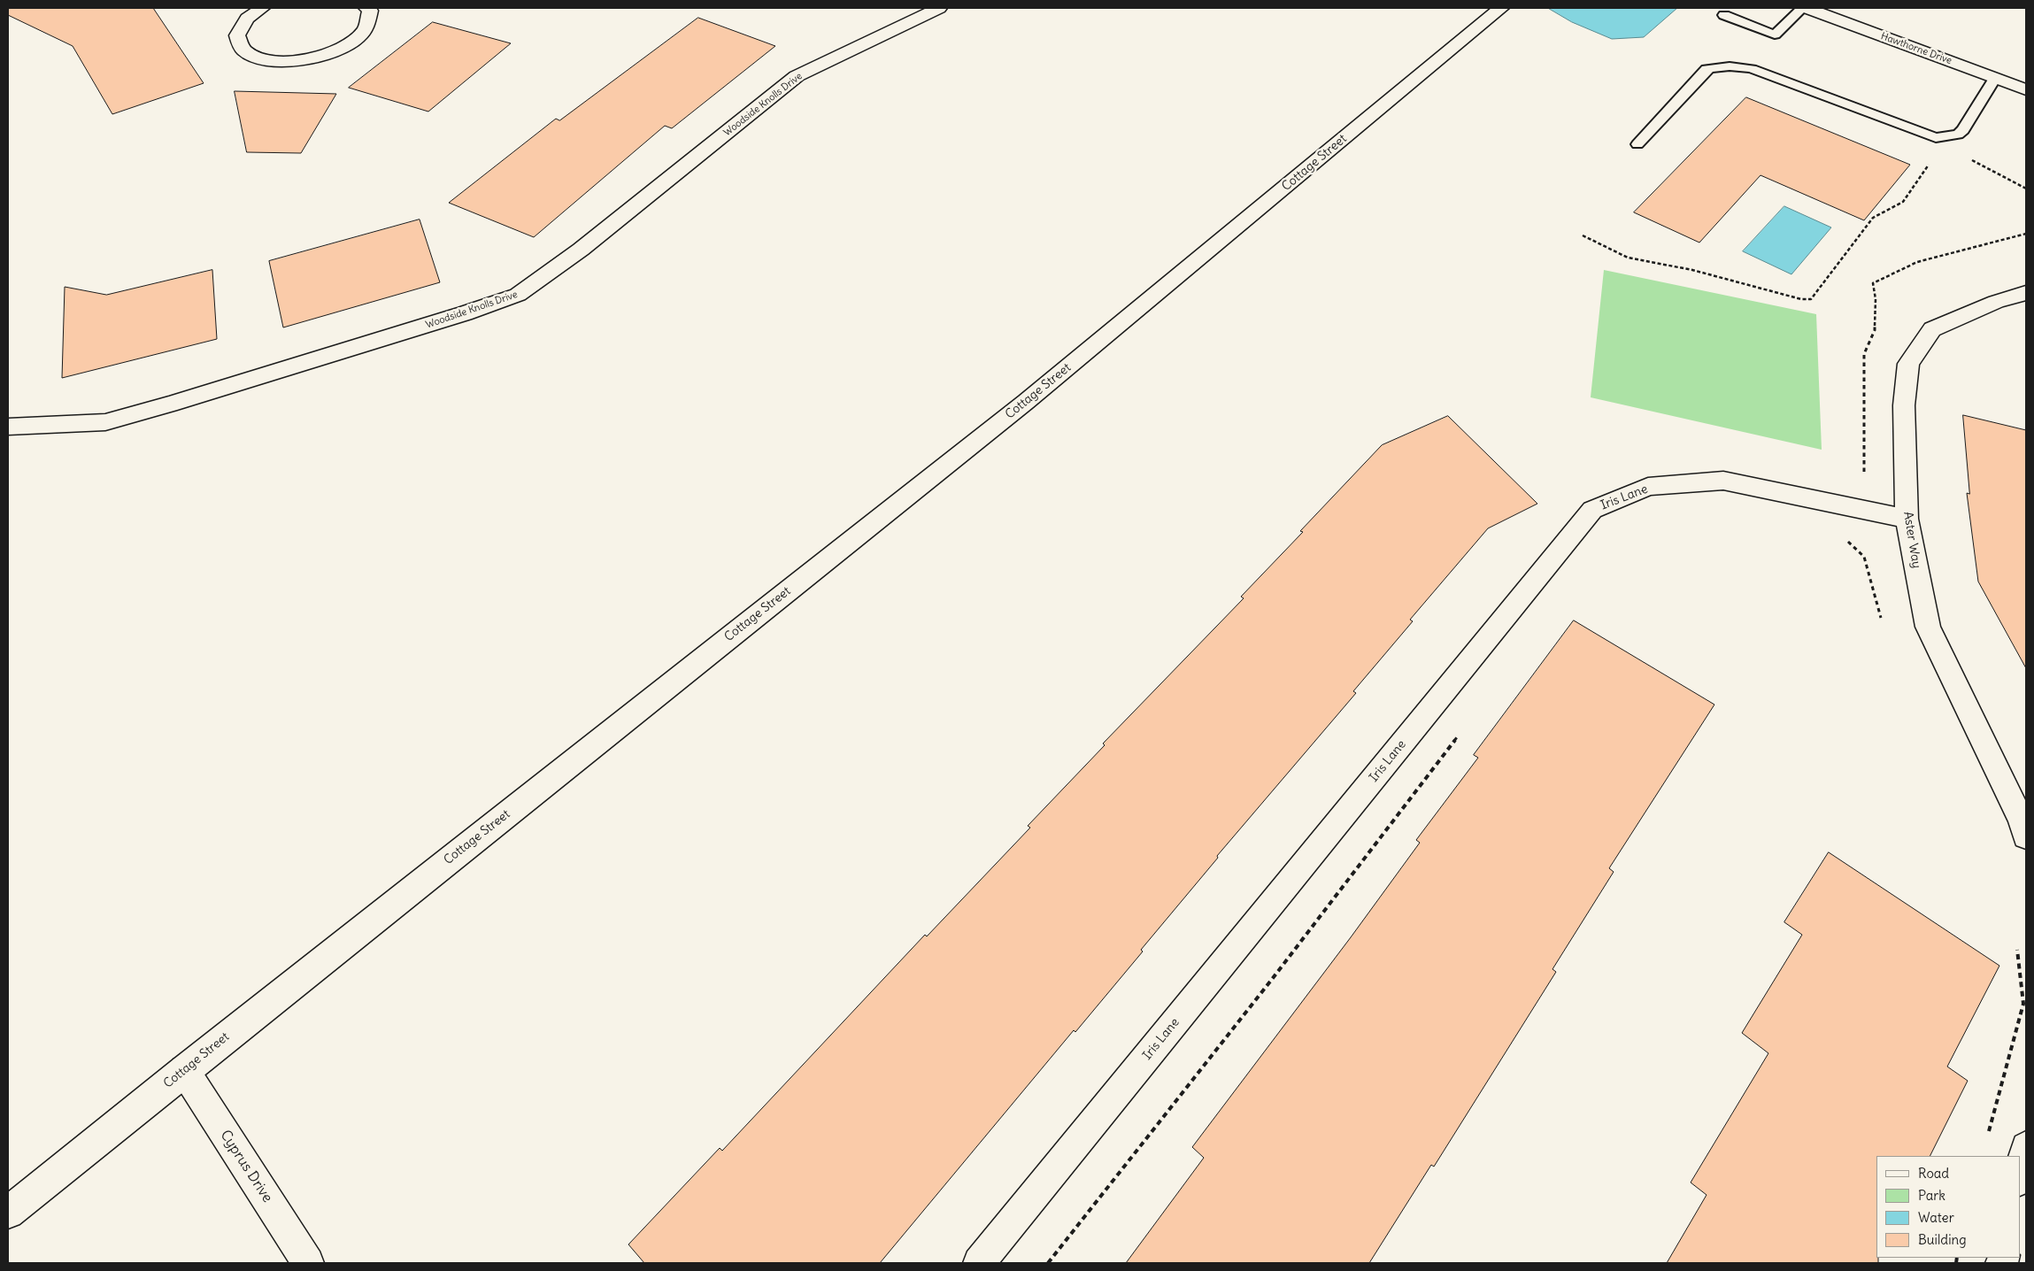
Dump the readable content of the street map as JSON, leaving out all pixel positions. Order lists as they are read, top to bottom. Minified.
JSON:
{"streets":{"street":["Hawthorne Drive","Woodside Knolls Drive","Cottage Street","Iris Lane","Aster Way","Cyprus Drive"]},"crossings":[["Cottage Street","Cyprus Drive"],["Iris Lane","Aster Way"]],"legend":["Road","Park","Water","Building"]}
